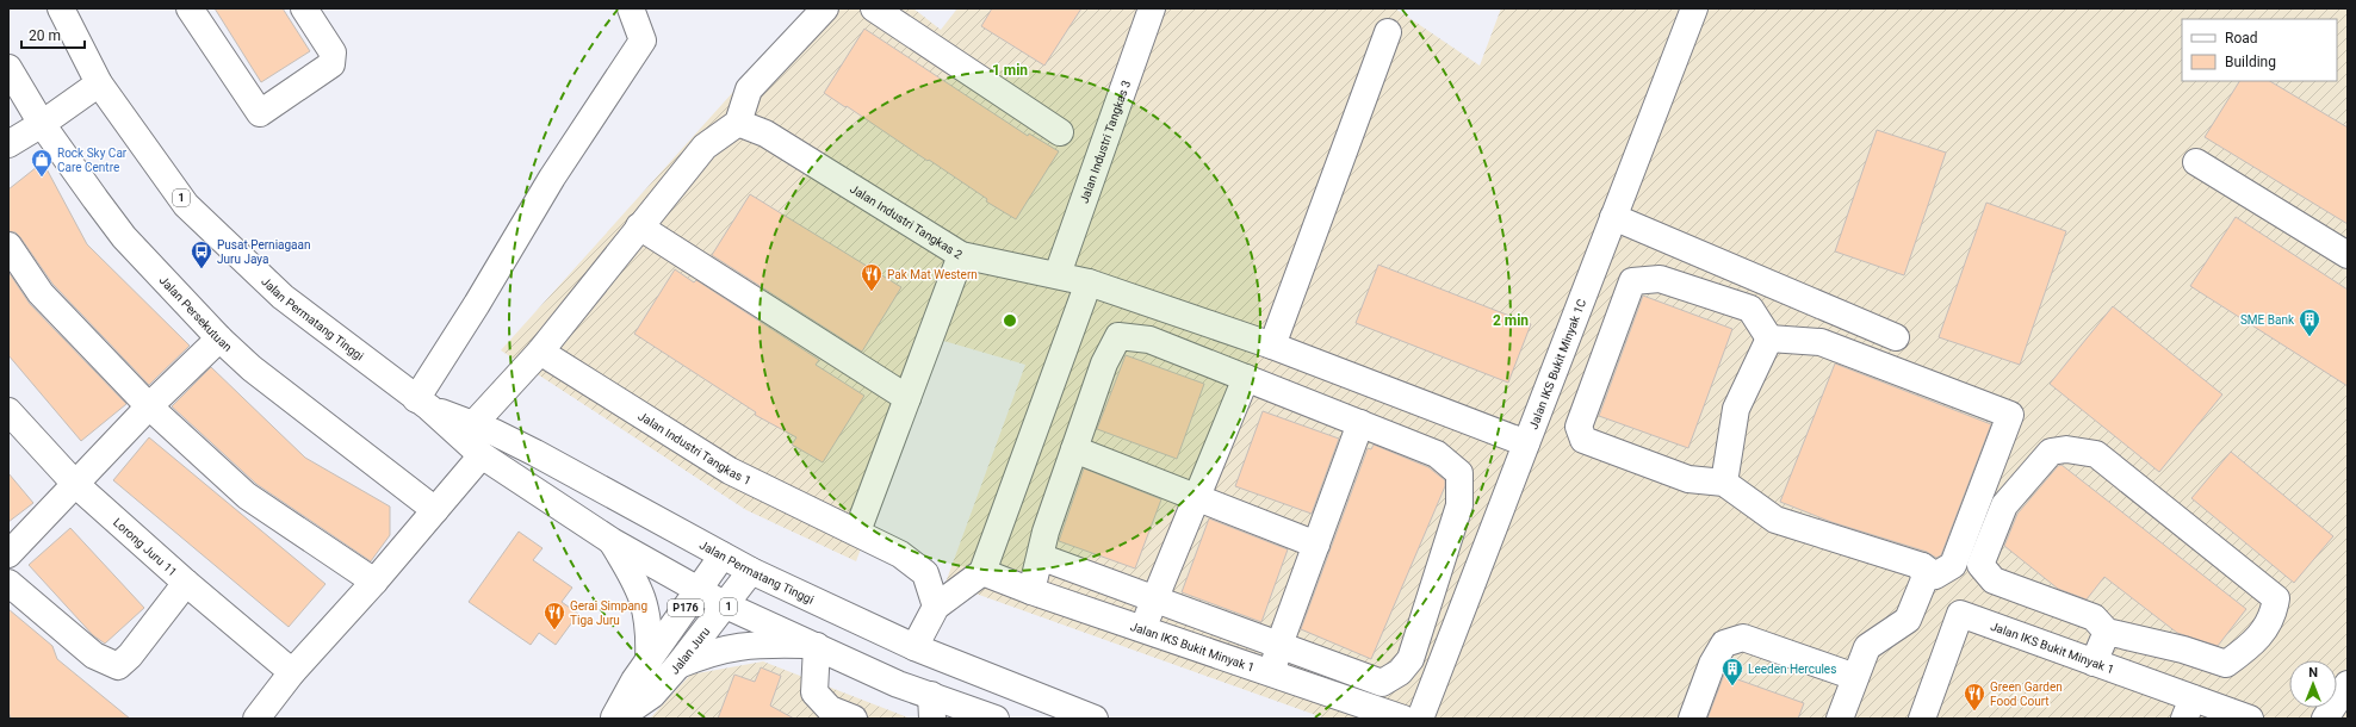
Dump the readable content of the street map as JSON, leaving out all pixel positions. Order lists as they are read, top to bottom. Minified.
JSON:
{"streets":{"main road":["Jalan Industri Tangkas 3","1","Jalan Industri Tangkas 2","Jalan Persekutuan","Jalan Permatang Tinggi","Jalan IKS Bukit Minyak 1C","Jalan Industri Tangkas 1","Lorong Juru 11","P176","Jalan IKS Bukit Minyak 1","Jalan Juru"]},"crossings":[["Jalan Industri Tangkas 3","Jalan Industri Tangkas 2"],["Jalan Industri Tangkas 2","Jalan IKS Bukit Minyak 1C"],["Jalan Permatang Tinggi","P176"],["Jalan Permatang Tinggi","Jalan Juru"]],"places":{"shop":["Rock Sky Car Care Centre"],"bus stop":["Pusat Perniagaan Juru Jaya"],"restaurant":["Pak Mat Western","Gerai Simpang Tiga Juru","Green Garden Food Court"],"building":["SME Bank","Leeden Hercules"]},"legend":["Road","Building"],"scale_bar":"20 m","north":"top","rings":["1 min","2 min"]}
